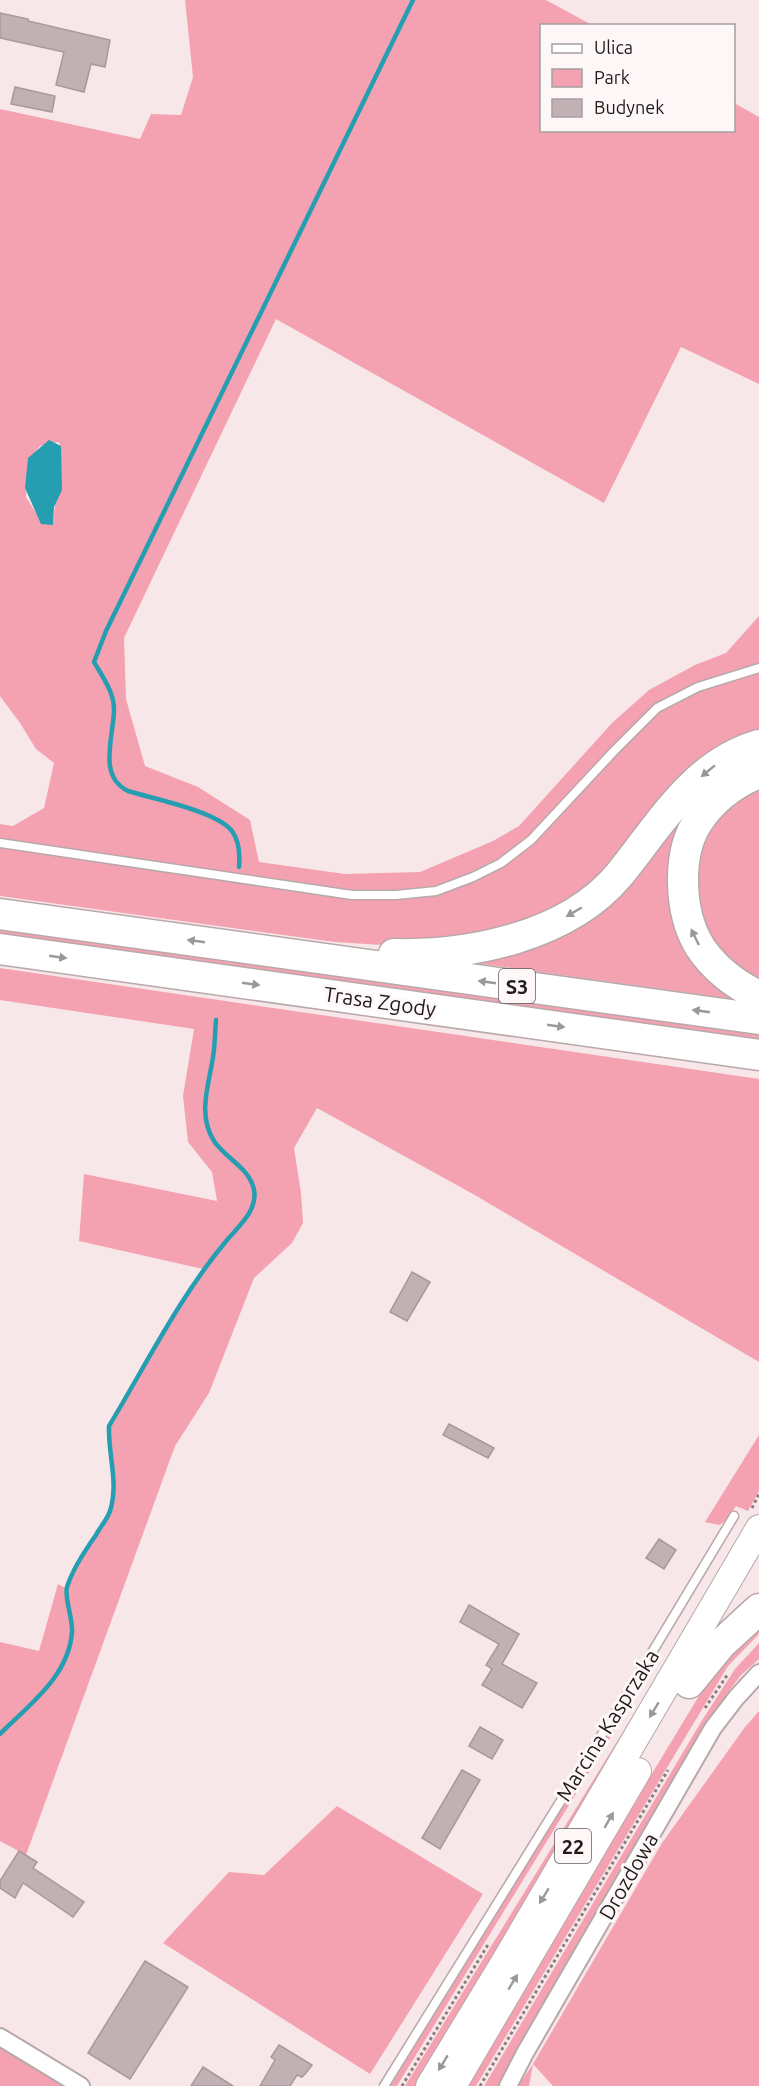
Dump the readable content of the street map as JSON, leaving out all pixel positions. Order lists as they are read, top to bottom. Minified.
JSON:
{"streets":{"highway":["S3","Trasa Zgody"],"main road":["Marcina Kasprzaka","22"],"street":["Drozdowa"]},"legend":["Ulica","Park","Budynek"]}
